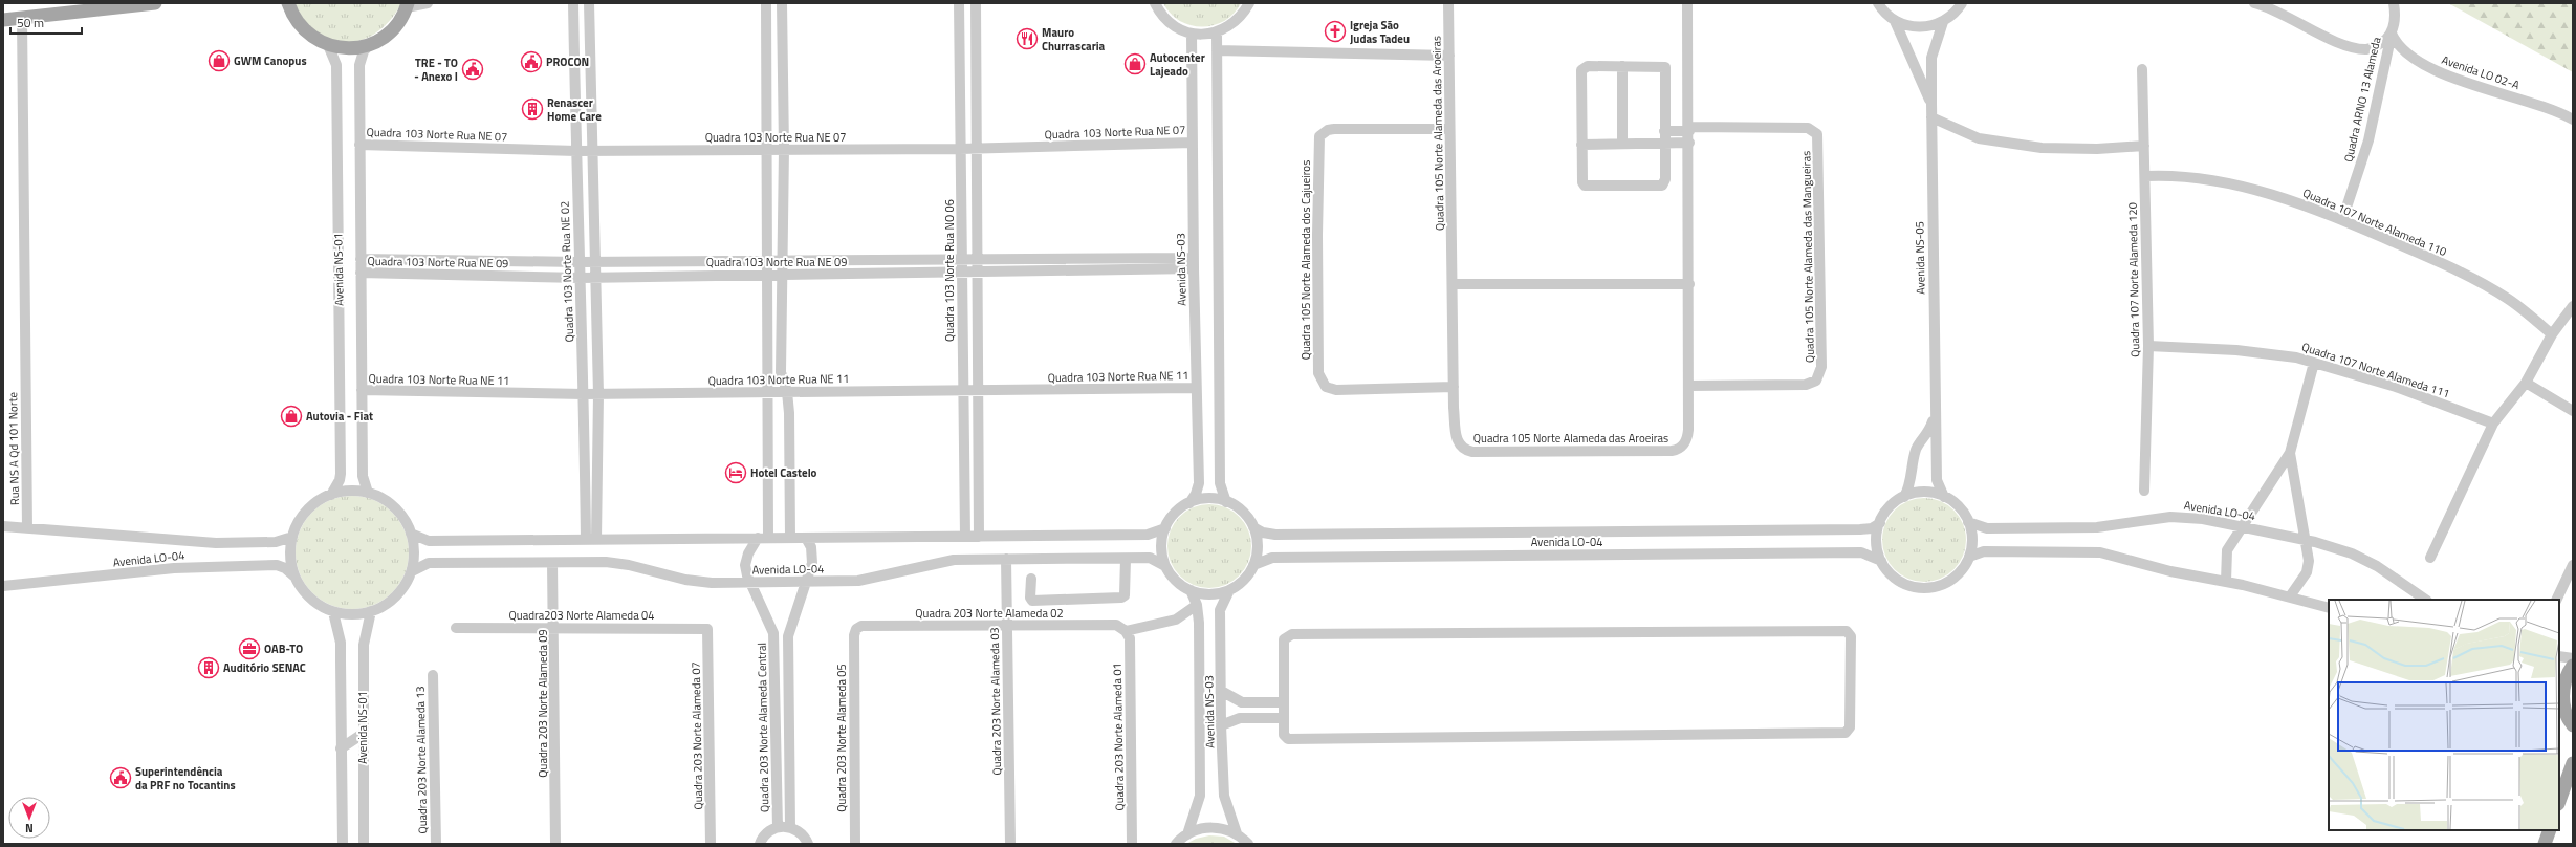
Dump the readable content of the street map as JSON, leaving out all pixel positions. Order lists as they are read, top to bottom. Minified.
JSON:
{"streets":{"street":["Avenida LO 02-A","Quadra ARNO 13 Alameda","Quadra 103 Norte Rua NE 07","Quadra 105 Norte Alameda das Aroeiras","Quadra 107 Norte Alameda 110","Quadra 105 Norte Alameda das Mangueiras","Avenida NS-05","Quadra 105 Norte Alameda dos Cajueiros","Quadra 103 Norte Rua NE 09","Avenida NS-01","Avenida NS-03","Quadra 103 Norte Rua NO 06","Quadra 103 Norte Rua NE 02","Quadra 107 Norte Alameda 120","Quadra 107 Norte Alameda 111","Quadra 103 Norte Rua NE 11","Rua NS A Qd 101 Norte","Avenida LO-04","Quadra 203 Norte Alameda 02","Quadra203 Norte Alameda 04","Quadra 203 Norte Alameda 03","Quadra 203 Norte Alameda 09","Quadra 203 Norte Alameda Central","Quadra 203 Norte Alameda 07","Quadra 203 Norte Alameda 01","Quadra 203 Norte Alameda 05","Quadra 203 Norte Alameda 13"]},"crossings":[["Avenida LO 02-A","Quadra ARNO 13 Alameda"],["Quadra ARNO 13 Alameda","Quadra 107 Norte Alameda 110"],["Quadra 103 Norte Rua NE 07","Avenida NS-01"],["Quadra 103 Norte Rua NE 07","Avenida NS-03"],["Quadra 103 Norte Rua NE 07","Quadra 103 Norte Rua NO 06"],["Quadra 103 Norte Rua NE 07","Quadra 103 Norte Rua NE 02"],["Quadra 105 Norte Alameda das Aroeiras","Quadra 105 Norte Alameda das Mangueiras"],["Quadra 105 Norte Alameda das Aroeiras","Quadra 105 Norte Alameda dos Cajueiros"],["Quadra 107 Norte Alameda 110","Quadra 107 Norte Alameda 120"],["Avenida NS-05","Avenida LO-04"],["Quadra 103 Norte Rua NE 09","Avenida NS-01"],["Quadra 103 Norte Rua NE 09","Avenida NS-03"],["Quadra 103 Norte Rua NE 09","Quadra 103 Norte Rua NO 06"],["Quadra 103 Norte Rua NE 09","Quadra 103 Norte Rua NE 02"],["Avenida NS-01","Quadra 103 Norte Rua NE 11"],["Avenida NS-01","Avenida LO-04"],["Avenida NS-03","Quadra 103 Norte Rua NE 11"],["Avenida NS-03","Avenida LO-04"],["Quadra 103 Norte Rua NO 06","Quadra 103 Norte Rua NE 11"],["Quadra 103 Norte Rua NE 02","Quadra 103 Norte Rua NE 11"],["Quadra 107 Norte Alameda 120","Quadra 107 Norte Alameda 111"],["Rua NS A Qd 101 Norte","Avenida LO-04"],["Avenida LO-04","Quadra 203 Norte Alameda 03"],["Avenida LO-04","Quadra 203 Norte Alameda 09"],["Avenida LO-04","Quadra 203 Norte Alameda Central"],["Quadra 203 Norte Alameda 02","Quadra 203 Norte Alameda 03"],["Quadra 203 Norte Alameda 02","Quadra 203 Norte Alameda 01"],["Quadra 203 Norte Alameda 02","Quadra 203 Norte Alameda 05"],["Quadra203 Norte Alameda 04","Quadra 203 Norte Alameda 09"],["Quadra203 Norte Alameda 04","Quadra 203 Norte Alameda 07"]],"places":{"church":["Igreja São Judas Tadeu"],"restaurant":["Mauro Churrascaria"],"shop":["GWM Canopus","Autocenter Lajeado","Autovia - Fiat"],"public building":["PROCON","TRE - TO - Anexo I","Superintendência da PRF no Tocantins"],"building":["Renascer Home Care","Auditório SENAC"],"hotel":["Hotel Castelo"],"office":["OAB-TO"]},"scale_bar":"50 m","north":"bottom"}
